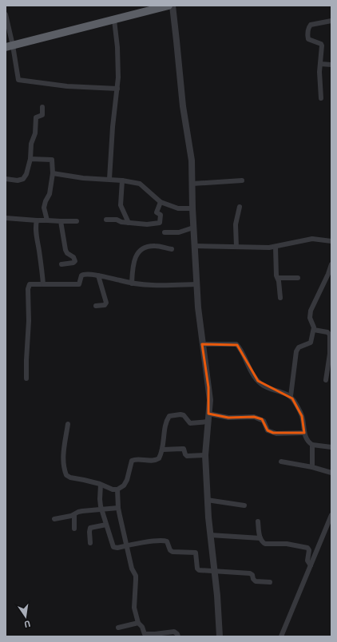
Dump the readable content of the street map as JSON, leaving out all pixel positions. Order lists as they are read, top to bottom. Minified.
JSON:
{"north":"bottom"}
